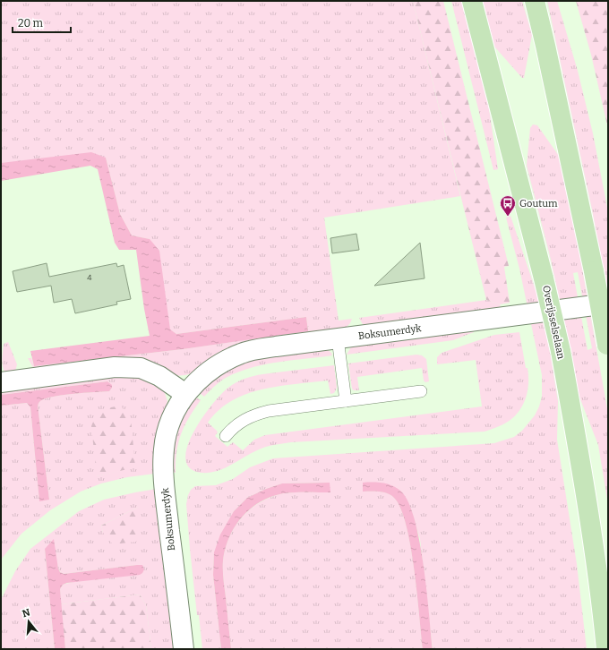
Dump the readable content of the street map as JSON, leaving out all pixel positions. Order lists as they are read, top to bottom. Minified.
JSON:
{"streets":{"main road":["Overijsselselaan"],"street":["Boksumerdyk"]},"places":{"bus stop":["Goutum"]},"house_numbers":["4"],"scale_bar":"20 m","north":"top"}
